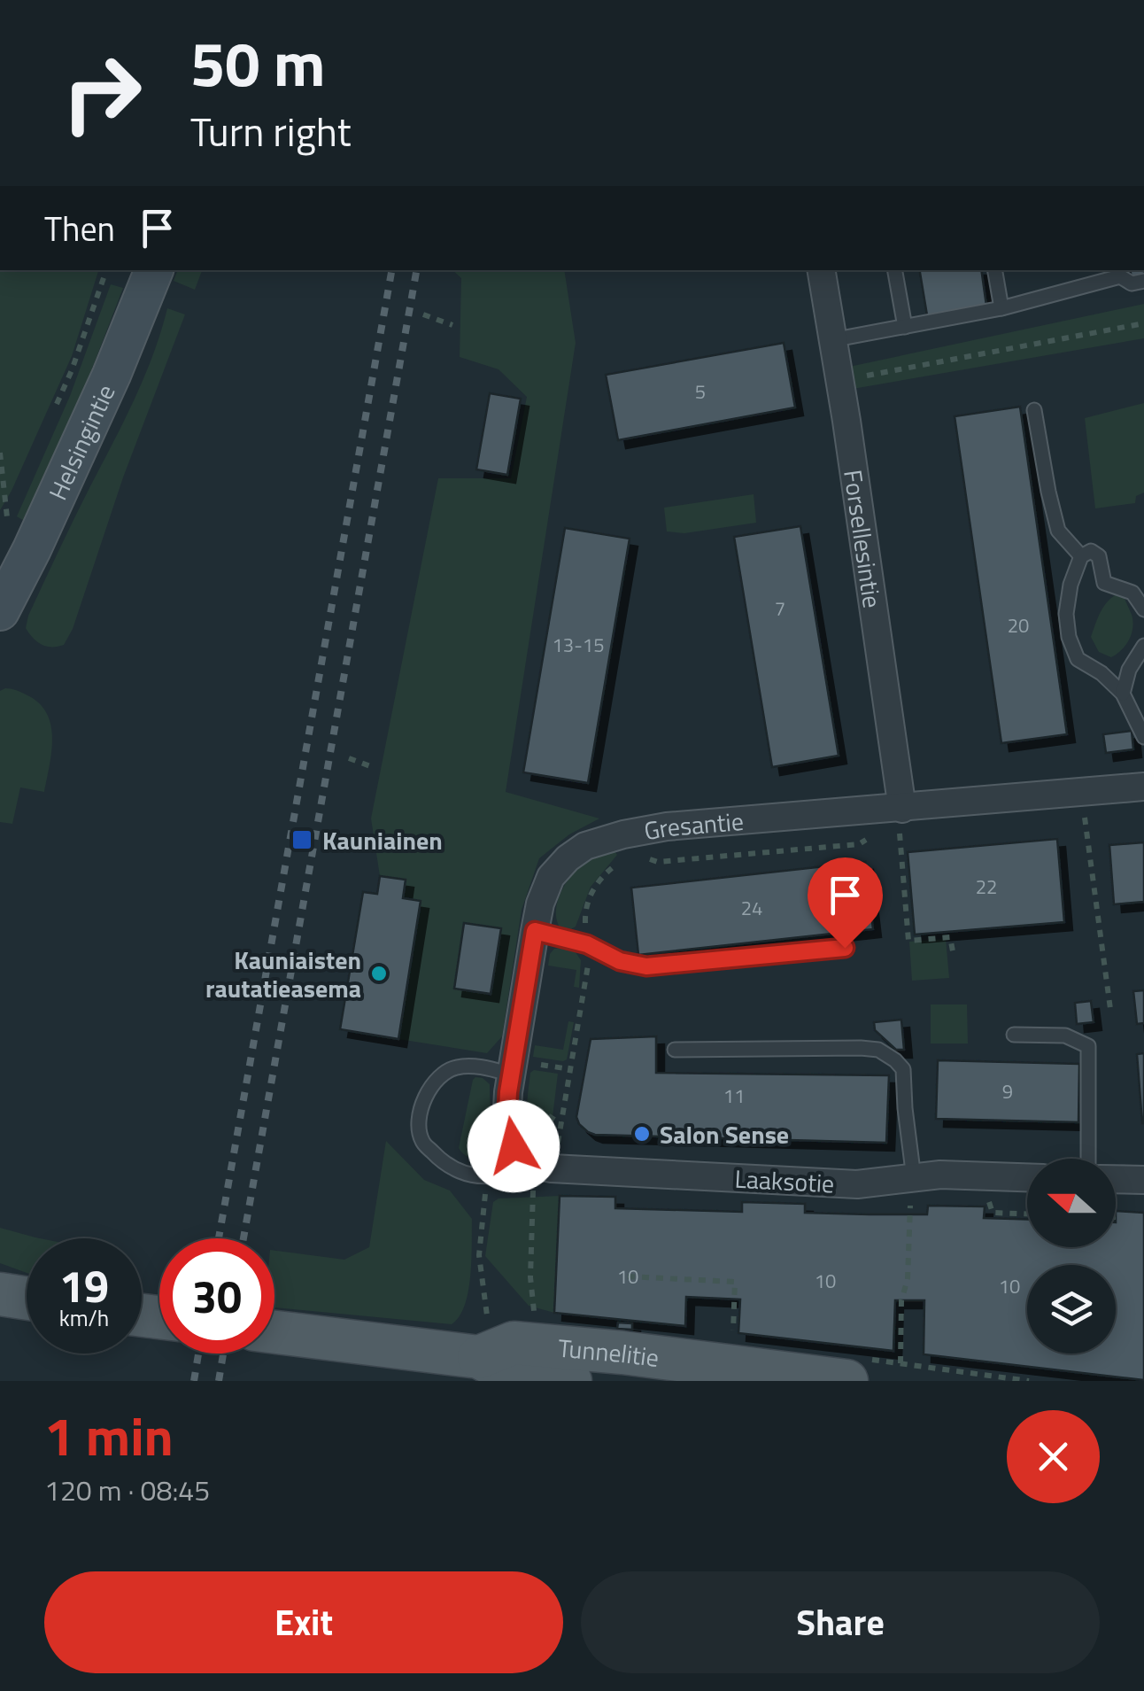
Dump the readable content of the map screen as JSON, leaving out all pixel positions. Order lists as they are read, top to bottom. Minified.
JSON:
{"streets":{"main road":["Helsingintie","Tunnelitie"],"street":["Forsellesintie","Gresantie","Laaksotie"]},"crossings":[["Forsellesintie","Gresantie"],["Gresantie","Laaksotie"]],"places":{"transit":["Kauniainen"],"other":["Kauniaisten rautatieasema","Salon Sense"]},"house_numbers":["5","7","20","13-15","22","24","9","11","10","10","10"],"north":"left","page":{"turn":["50 m","Turn right"],"then":"Then","speed":"19 km/h","limit":"30","heading":["1 min","120 m · 08:45"],"buttons":["Exit","Share"]}}
